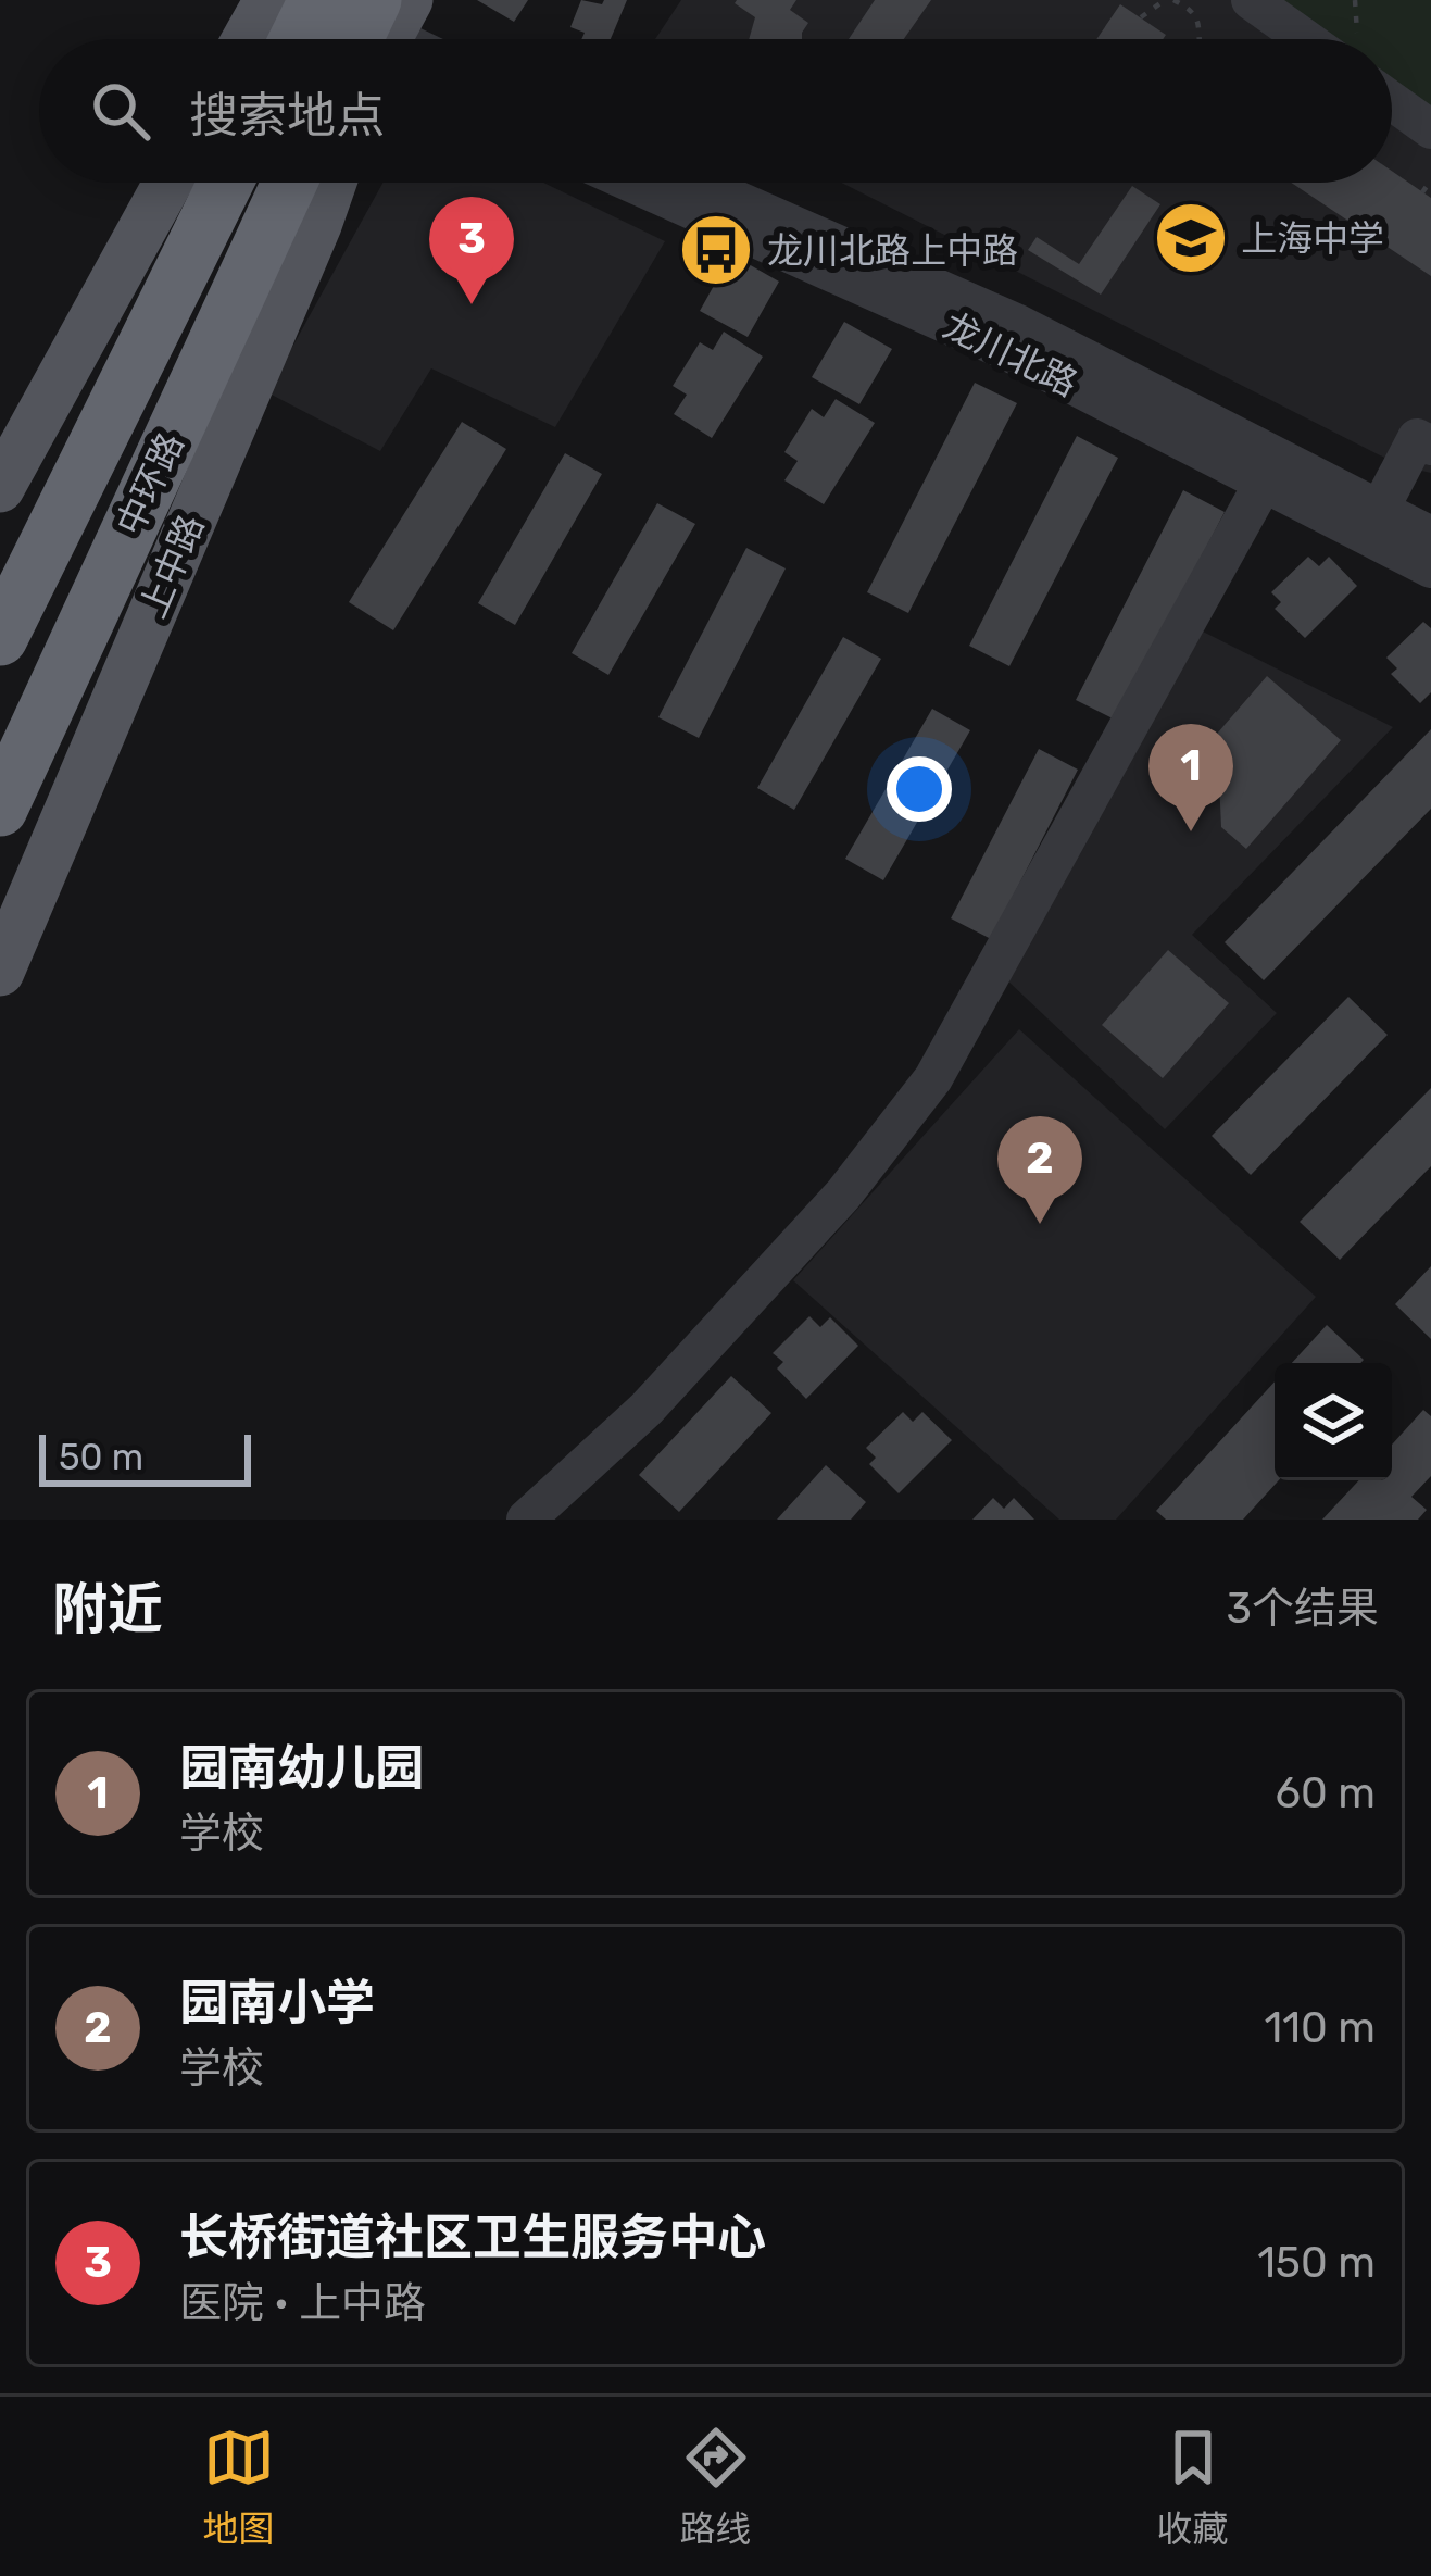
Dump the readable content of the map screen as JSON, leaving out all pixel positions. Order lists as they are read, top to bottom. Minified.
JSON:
{"streets":{"highway":["中环路"],"main road":["上中路"],"street":["龙川北路"]},"places":{"school or university":["上海中学"],"bus stop":["龙川北路上中路"]},"scale_bar":"50 m","page":{"search":"搜索地点","pins":["3","1","2"],"scale":"50 m","heading":["附近","3个结果"],"list":[{"mark":"1","name":"园南幼儿园","note":"学校","value":"60 m"},{"mark":"2","name":"园南小学","note":"学校","value":"110 m"},{"mark":"3","name":"长桥街道社区卫生服务中心","note":"医院 · 上中路","value":"150 m"}],"nav":["地图","路线","收藏"]}}
